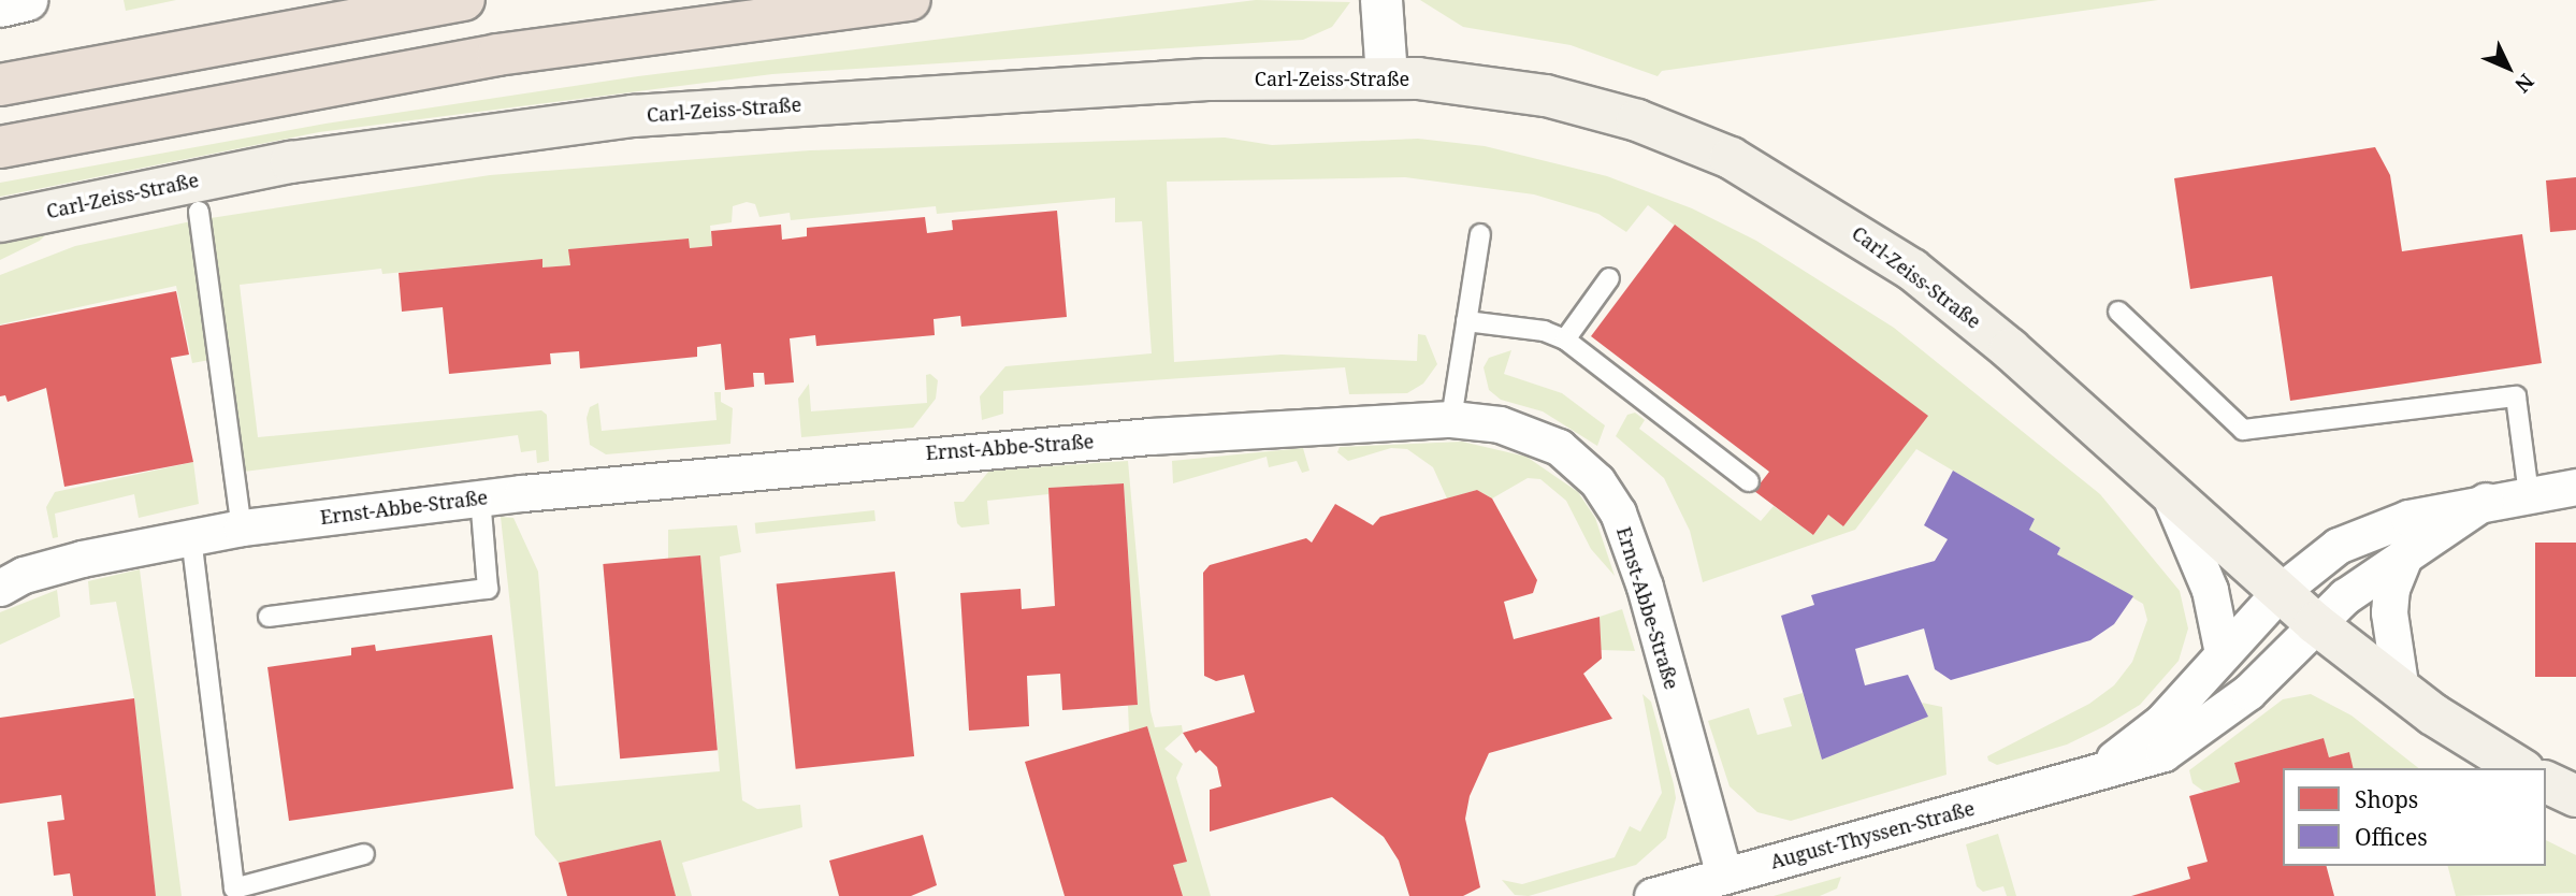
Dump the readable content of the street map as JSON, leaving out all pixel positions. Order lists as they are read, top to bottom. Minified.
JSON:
{"streets":{"main road":["Carl-Zeiss-Straße"],"street":["Ernst-Abbe-Straße","August-Thyssen-Straße"]},"crossings":[["Carl-Zeiss-Straße","August-Thyssen-Straße"],["Ernst-Abbe-Straße","August-Thyssen-Straße"]],"legend":["Shops","Offices"],"north":"bottom right"}
